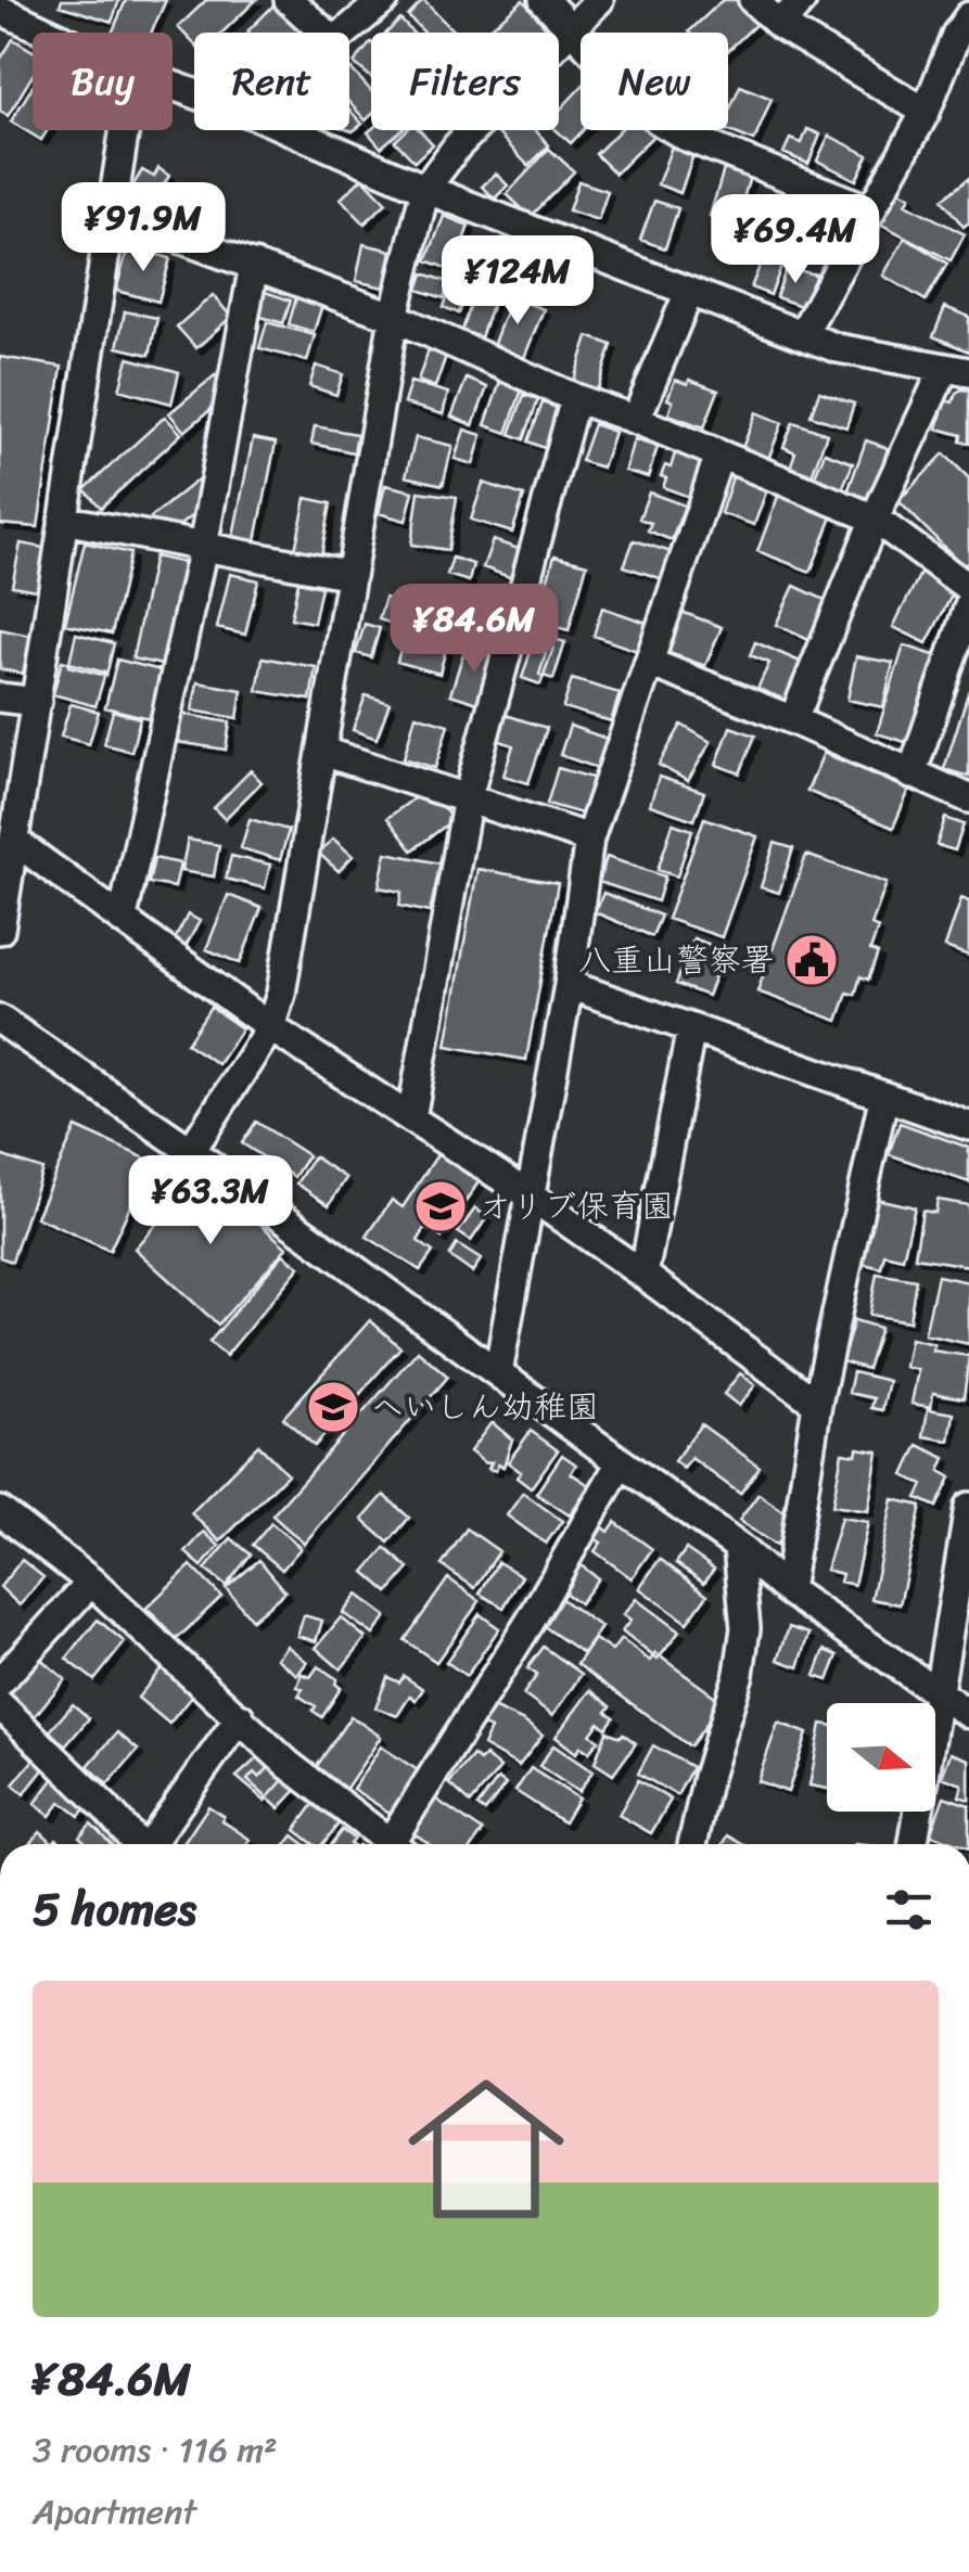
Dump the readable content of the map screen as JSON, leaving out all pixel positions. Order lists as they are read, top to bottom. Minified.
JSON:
{"places":{"public building":["八重山警察署"],"school or university":["オリブ保育園","へいしん幼稚園"]},"north":"right","page":{"chip":["Buy","Rent","Filters","New"],"price":["¥91.9M","¥69.4M","¥124M","¥84.6M","¥63.3M"],"heading":"5 homes","list":[{"name":"¥84.6M","note":"3 rooms · 116 m² · Apartment"}]}}
